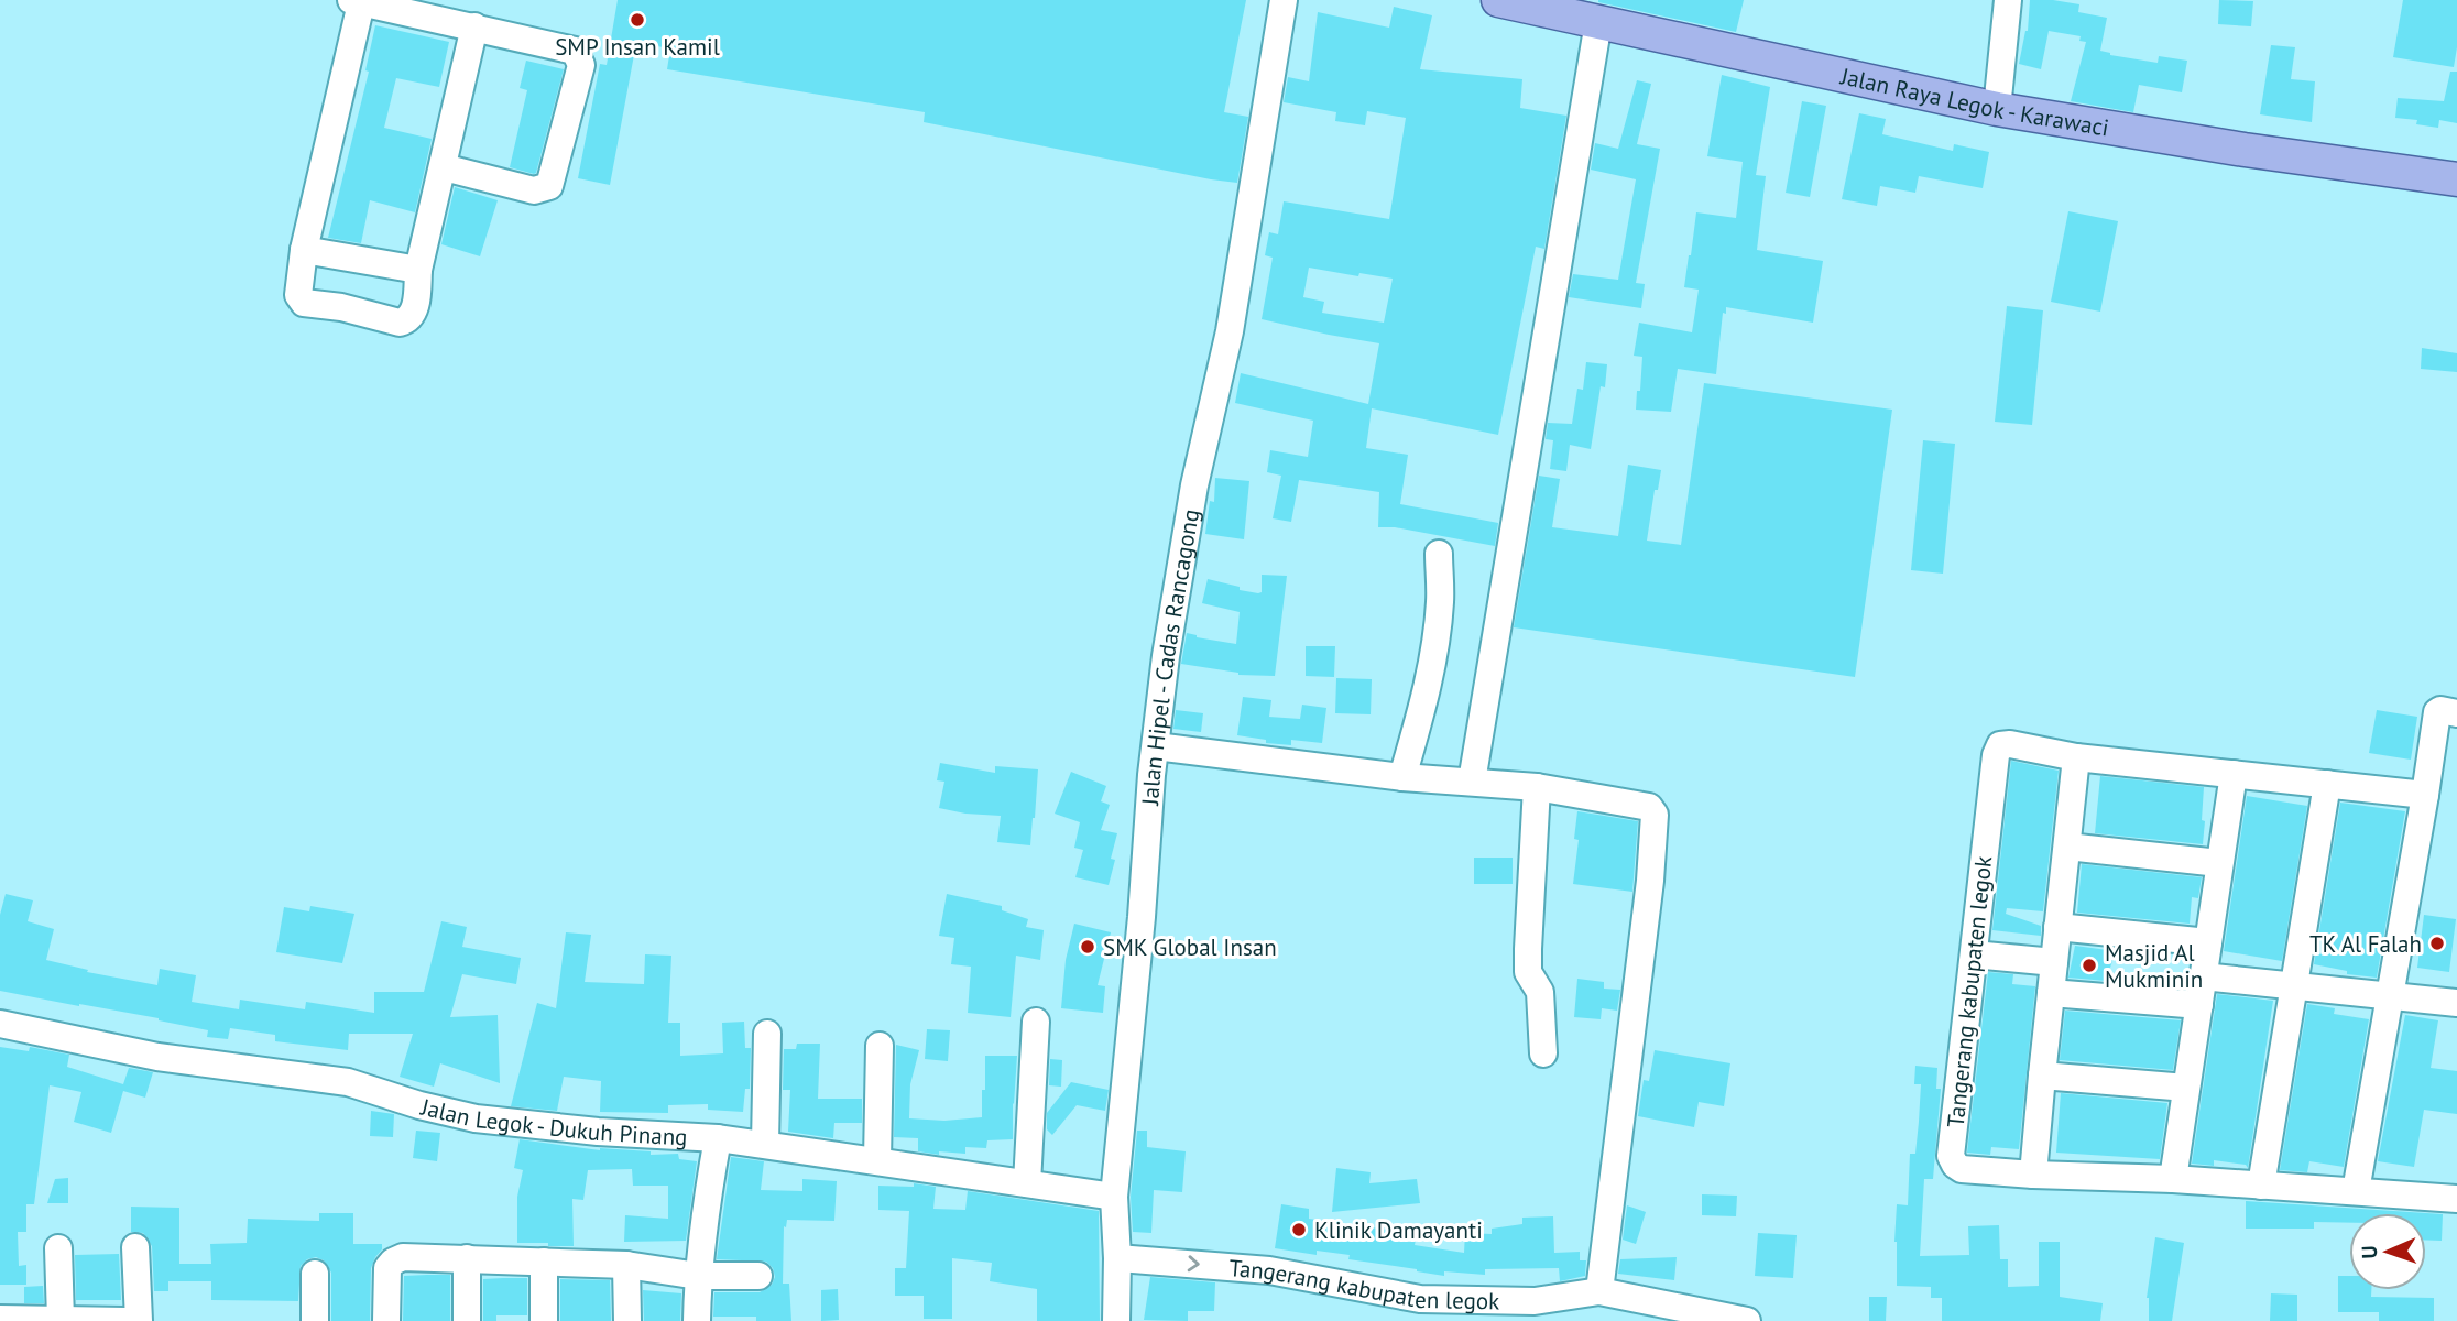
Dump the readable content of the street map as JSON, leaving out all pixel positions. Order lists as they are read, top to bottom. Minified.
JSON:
{"streets":{"main road":["Jalan Raya Legok - Karawaci"],"street":["Jalan Hipel - Cadas Rancagong","Tangerang kabupaten legok","Jalan Legok - Dukuh Pinang"]},"crossings":[["Jalan Hipel - Cadas Rancagong","Tangerang kabupaten legok"],["Jalan Hipel - Cadas Rancagong","Jalan Legok - Dukuh Pinang"]],"places":["SMP Insan Kamil","TK Al Falah","SMK Global Insan","Masjid Al Mukminin","Klinik Damayanti"],"north":"left"}
